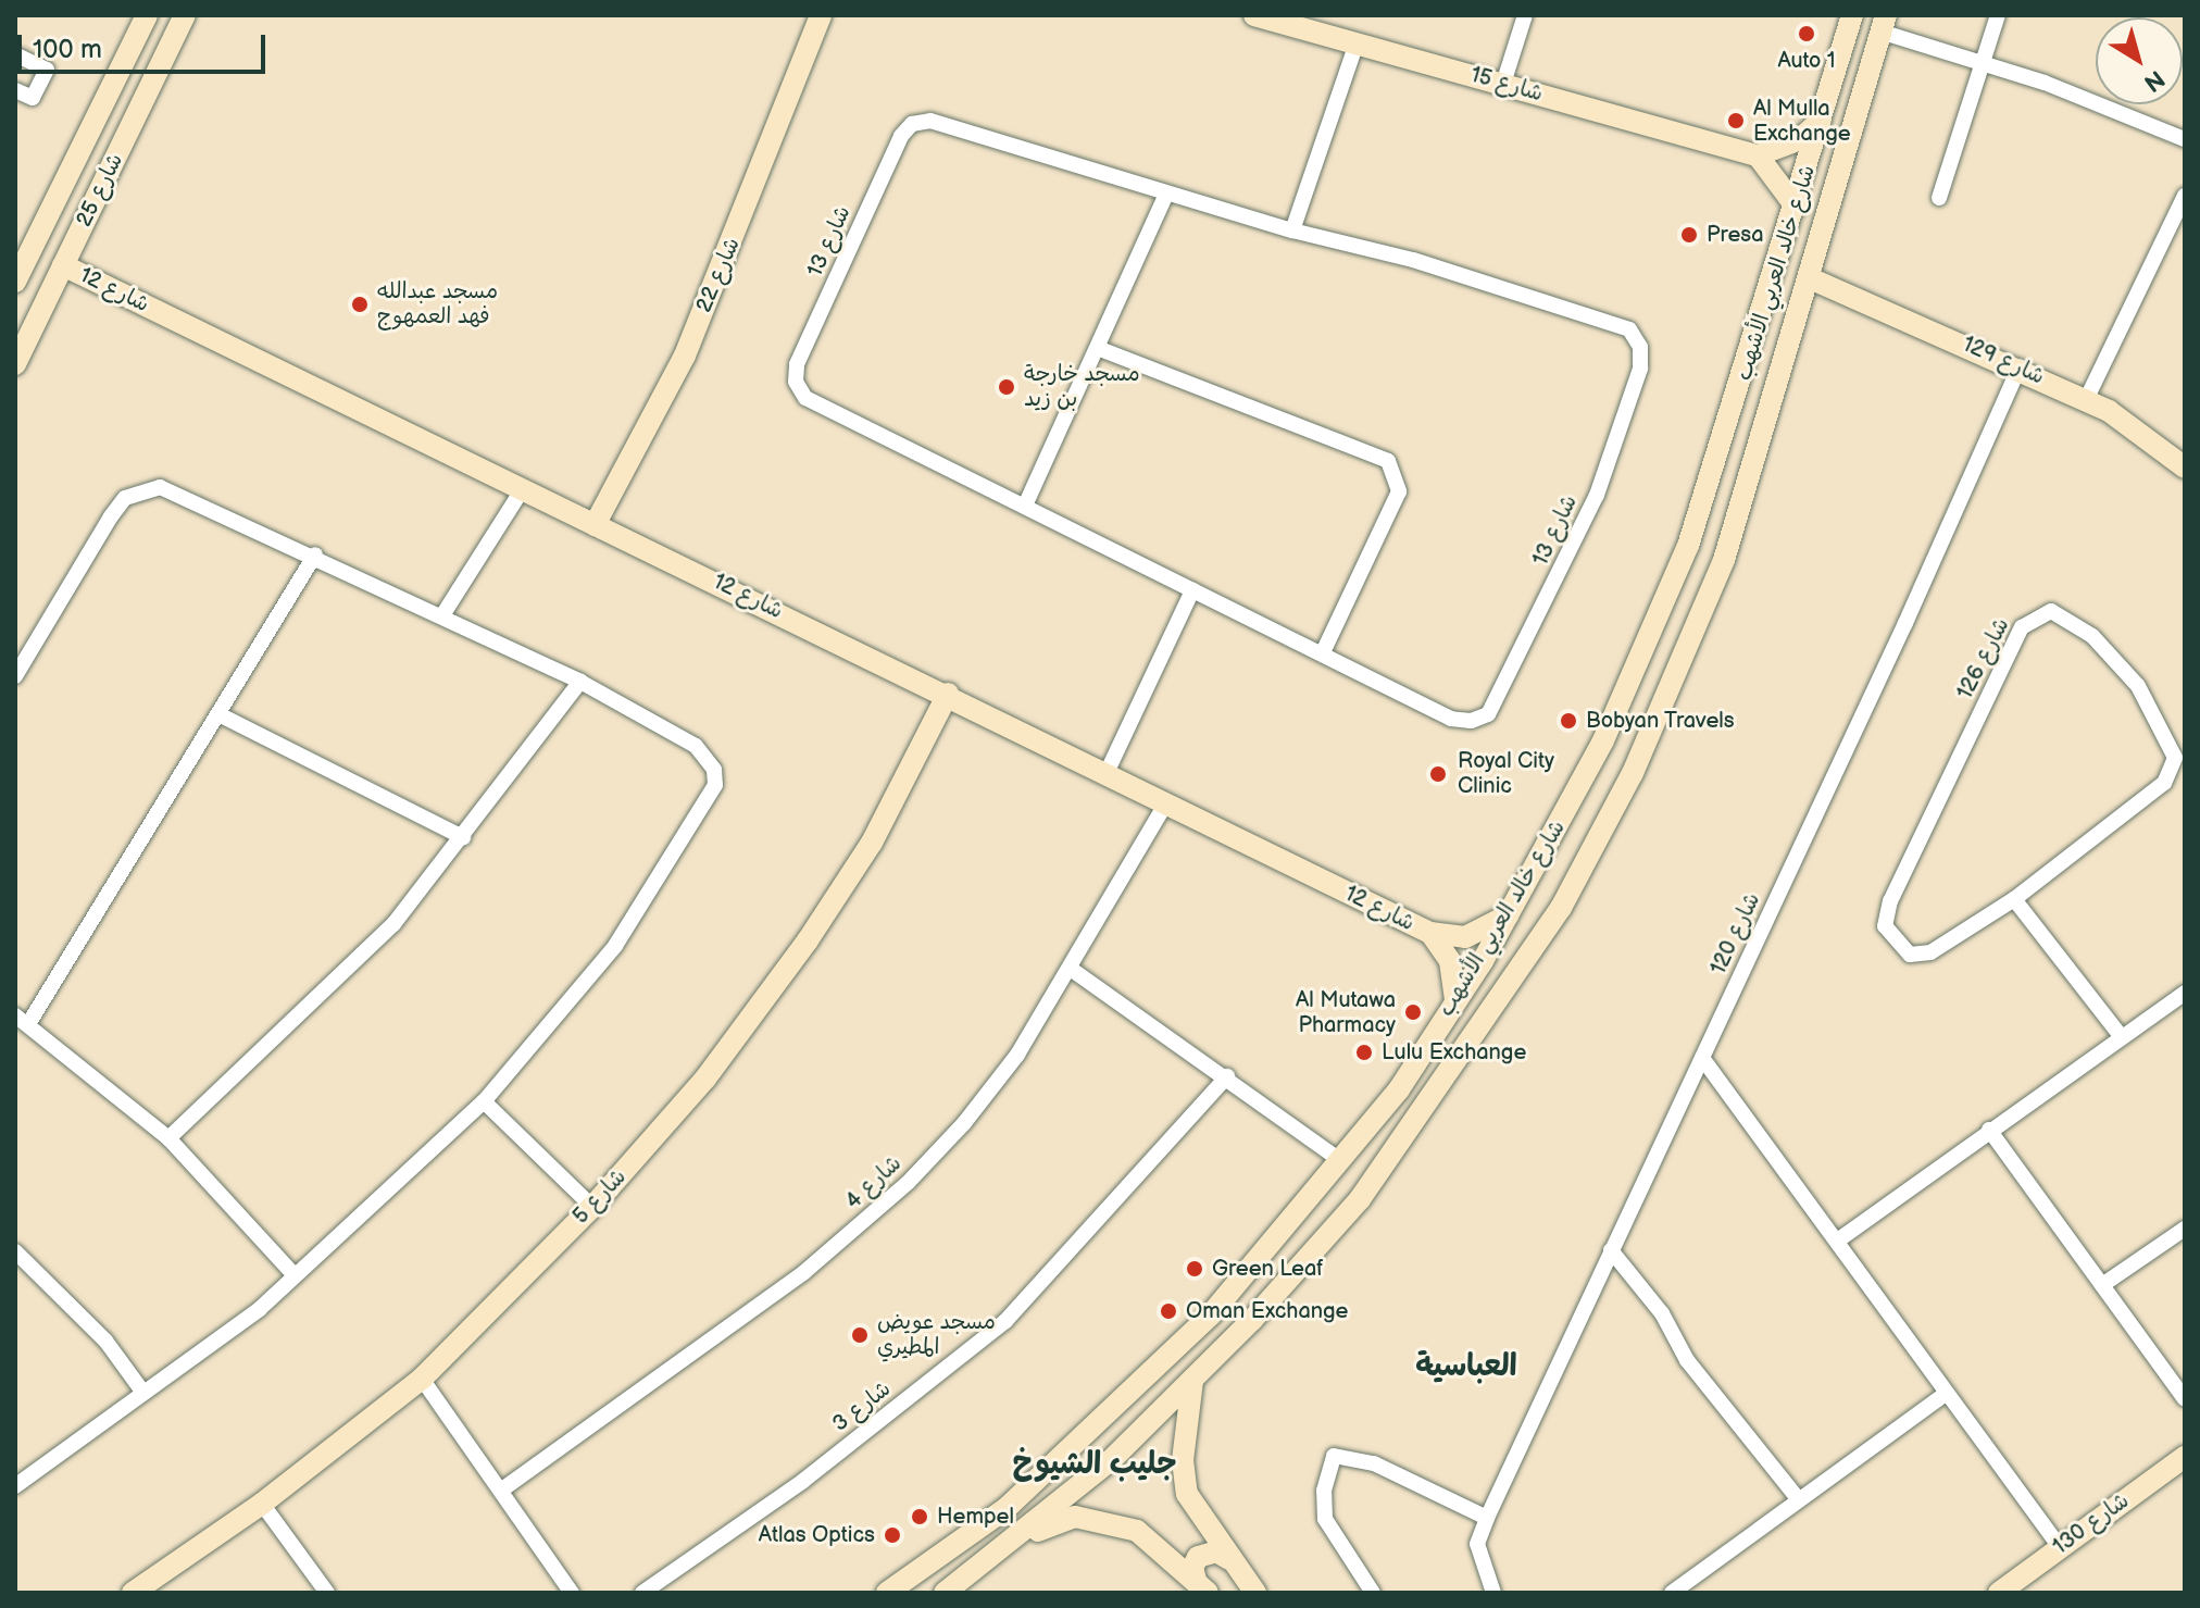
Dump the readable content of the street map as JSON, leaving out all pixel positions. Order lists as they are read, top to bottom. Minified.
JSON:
{"streets":{"street":["شارع 15","شارع 25","شارع 13","شارع خالد العربي الأشهب","شارع 22","شارع 12","شارع 129","13 شارع","شارع 126","شارع 120","شارع 4","شارع 5","شارع 3","شارع 130"]},"crossings":[["شارع 25","شارع 12"],["شارع 13","13 شارع"],["شارع خالد العربي الأشهب","شارع 12"],["شارع خالد العربي الأشهب","شارع 129"],["شارع 22","شارع 12"],["شارع 12","شارع 4"],["شارع 12","شارع 5"],["شارع 129","شارع 120"]],"districts":["العباسية","جليب الشيوخ"],"places":["Auto 1","Al Mulla Exchange","Presa","مسجد عبدالله فهد العمهوج","مسجد خارجة بن زيد","Bobyan Travels","Royal City Clinic","Al Mutawa Pharmacy","Lulu Exchange","Green Leaf","Oman Exchange","مسجد عويض المطيري","Hempel","Atlas Optics"],"scale_bar":"100 m","north":"bottom right"}
